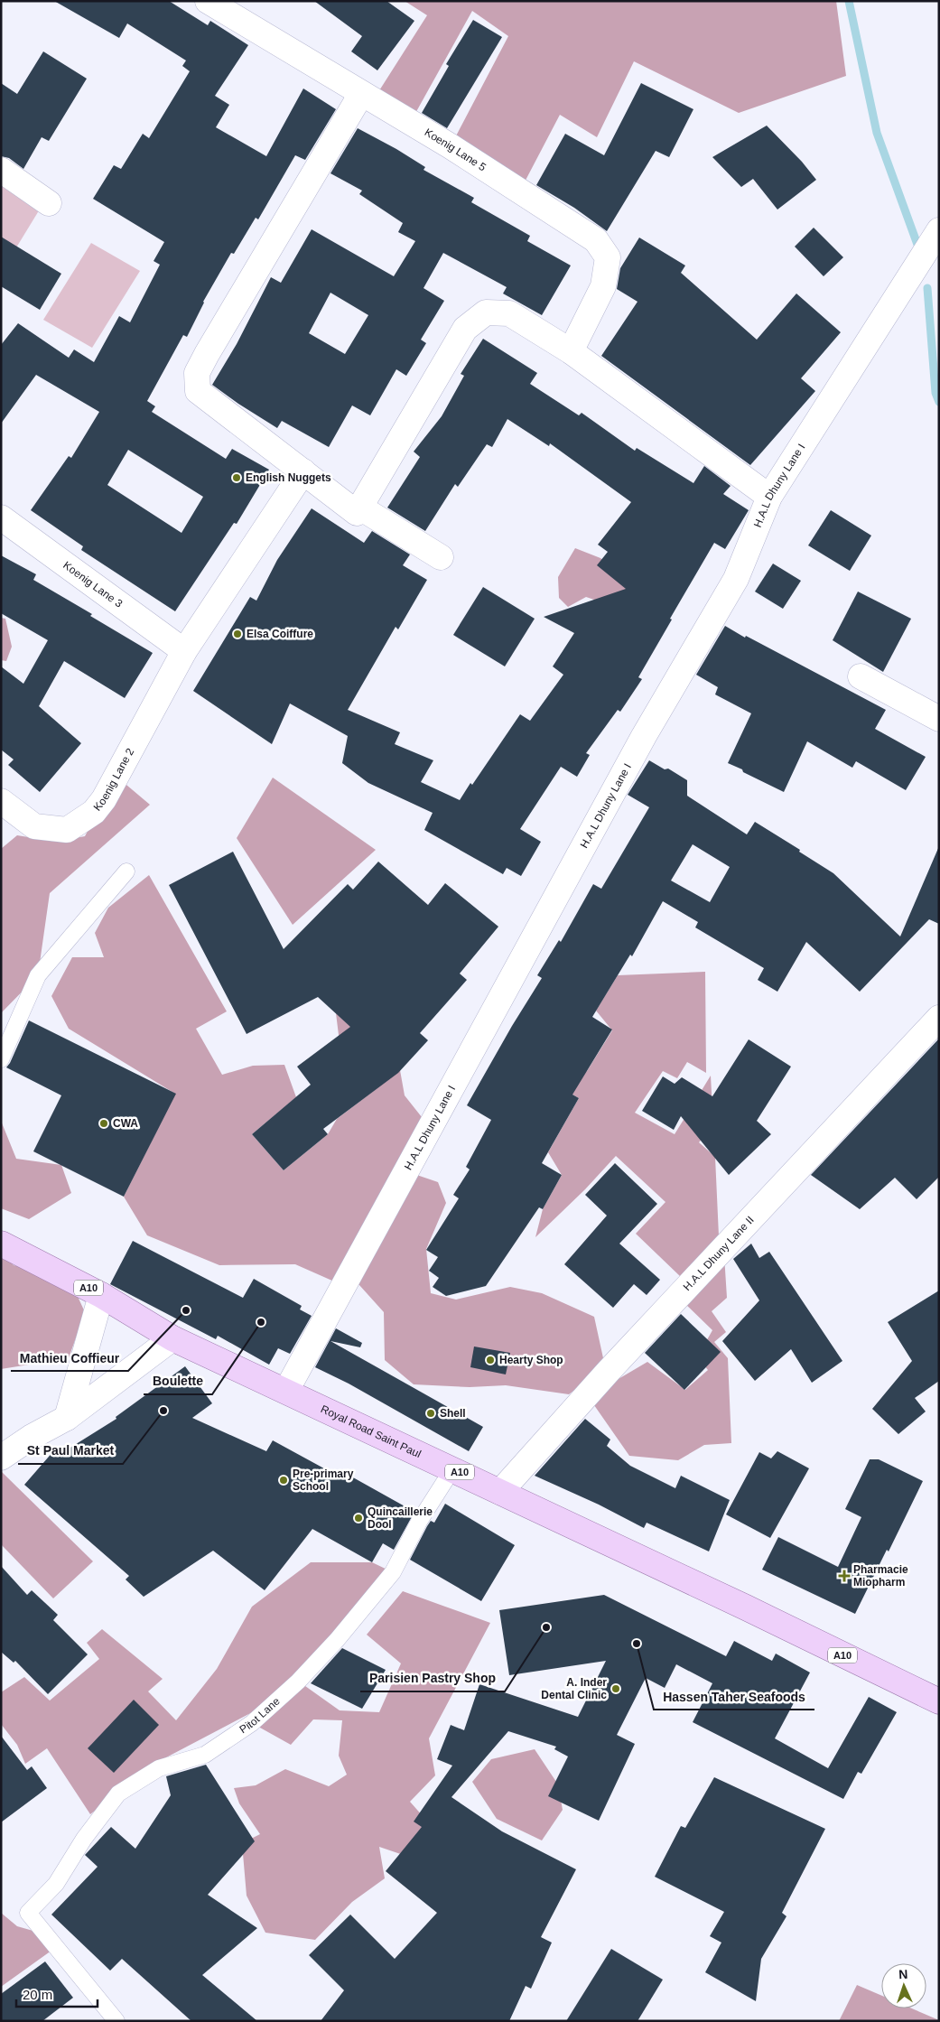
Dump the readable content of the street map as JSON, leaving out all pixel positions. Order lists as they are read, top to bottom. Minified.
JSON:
{"streets":{"main road":["A10","Royal Road Saint Paul"],"street":["Koenig Lane 5","H.A.L Dhuny Lane I","Koenig Lane 3","Koenig Lane 2","H.A.L Dhuny Lane II"],"lane":["Pitot Lane"]},"crossings":[["H.A.L Dhuny Lane I","Royal Road Saint Paul"],["Koenig Lane 3","Koenig Lane 2"],["H.A.L Dhuny Lane II","Royal Road Saint Paul"],["Royal Road Saint Paul","Pitot Lane"]],"places":{"other":["English Nuggets","Elsa Coiffure","CWA","Mathieu Coffieur","Boulette","Hearty Shop","St Paul Market","Shell","Pre-primary School","Quincaillerie Dool","Parisien Pastry Shop","Hassen Taher Seafoods","A. Inder Dental Clinic"],"health":["Pharmacie Miopharm"]},"scale_bar":"20 m","north":"top"}
